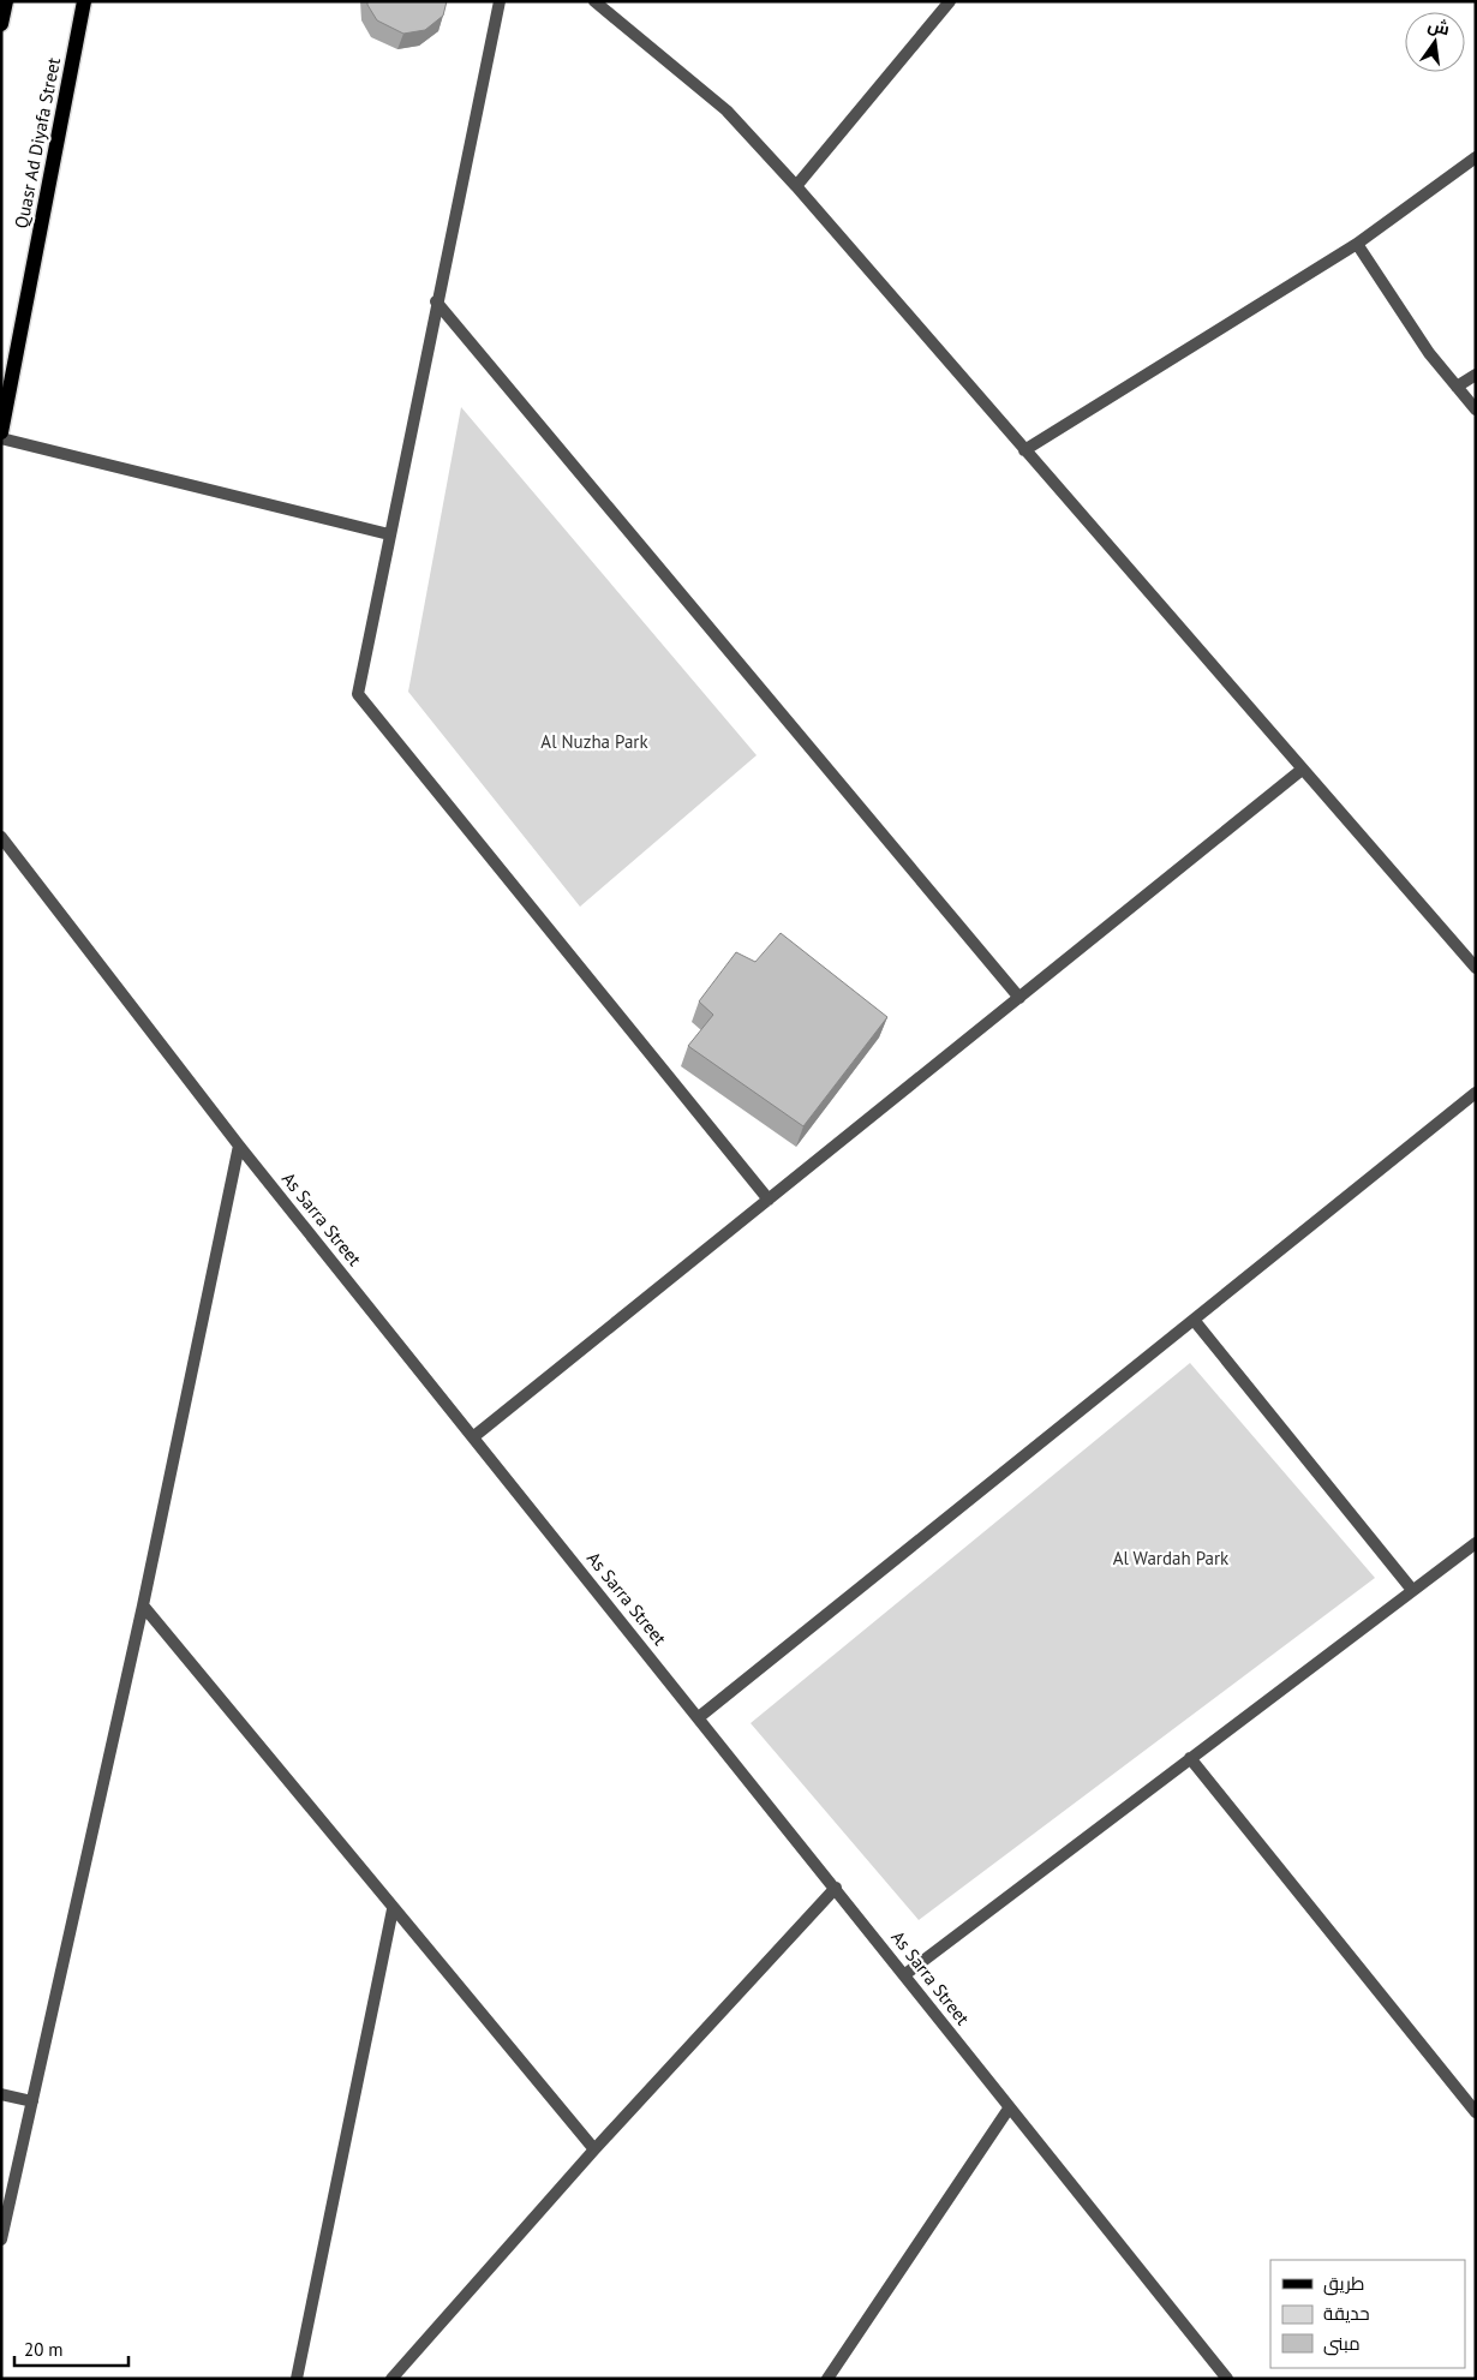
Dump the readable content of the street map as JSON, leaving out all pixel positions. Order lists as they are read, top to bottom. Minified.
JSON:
{"streets":{"main road":["Quasr Ad Diyafa Street"],"street":["As Sarra Street"]},"parks":["Al Nuzha Park","Al Wardah Park"],"legend":["طريق","حديقة","مبنى"],"scale_bar":"20 m","north":"top"}
